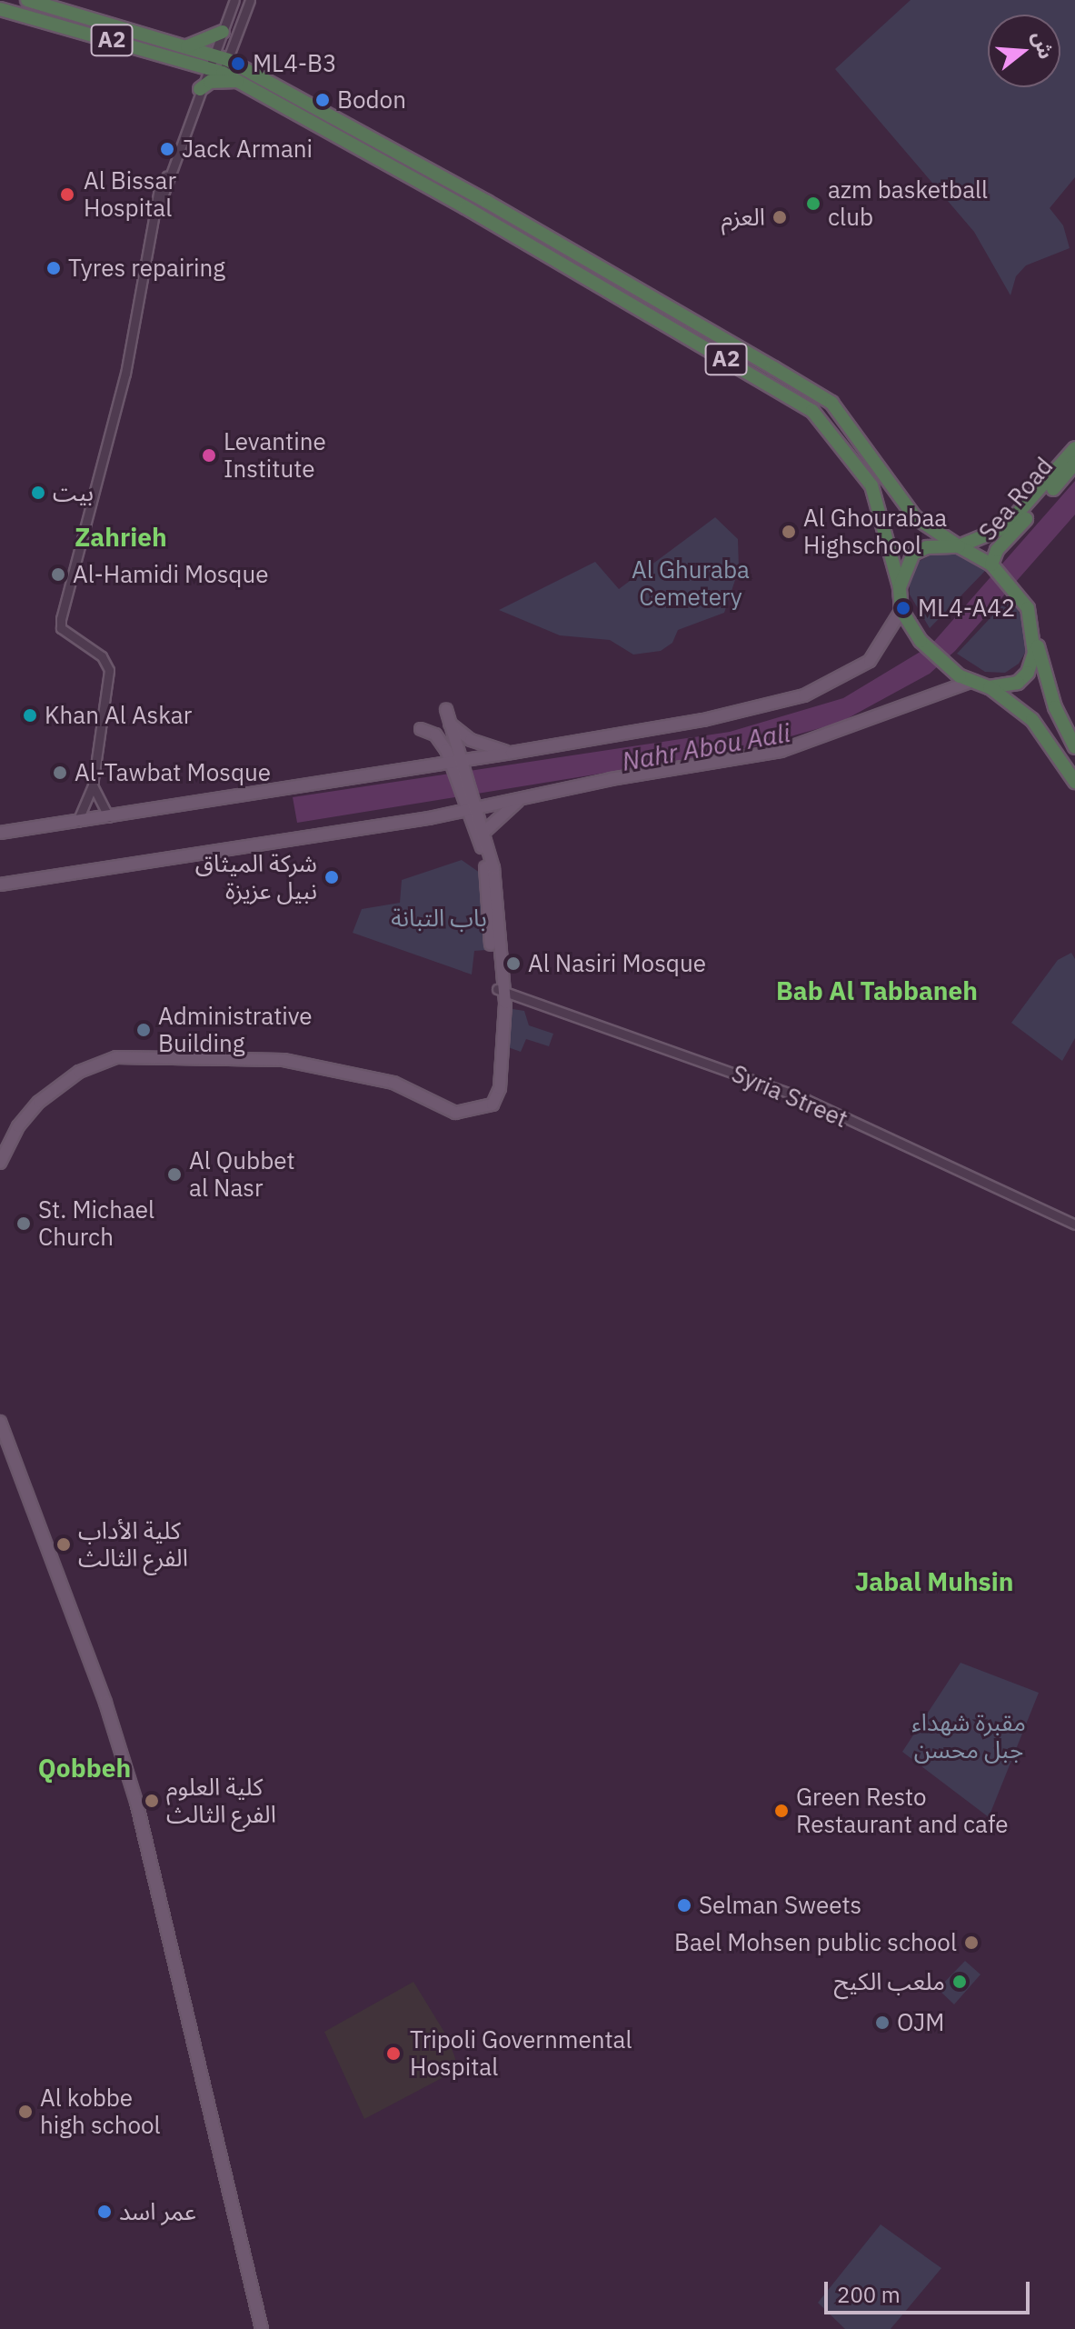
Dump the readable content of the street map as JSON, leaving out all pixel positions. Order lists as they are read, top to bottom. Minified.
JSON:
{"streets":{"highway":["A2","Sea Road"],"street":["Syria Street"]},"crossings":[["A2","Sea Road"]],"districts":["Zahrieh","Bab Al Tabbaneh","Jabal Muhsin","Qobbeh"],"water":["Nahr Abou Aali"],"parks":["Al Ghuraba Cemetery","باب التبانة","مقبرة شهداء جبل محسن"],"places":["ML4-B3","Bodon","Jack Armani","Al Bissar Hospital","azm basketball club","العزم","Tyres repairing","Levantine Institute","بيت","Al Ghourabaa Highschool","Al-Hamidi Mosque","ML4-A42","Khan Al Askar","Al-Tawbat Mosque","شركة الميثاق نبيل عزيزة","Al Nasiri Mosque","Administrative Building","Al Qubbet al Nasr","St. Michael Church","كلية الأداب الفرع الثالث","كلية العلوم الفرع الثالث","Green Resto Restaurant and cafe","Selman Sweets","Bael Mohsen public school","ملعب الكيح","OJM","Tripoli Governmental Hospital","Al kobbe high school","عمر اسد"],"scale_bar":"200 m","north":"right"}
